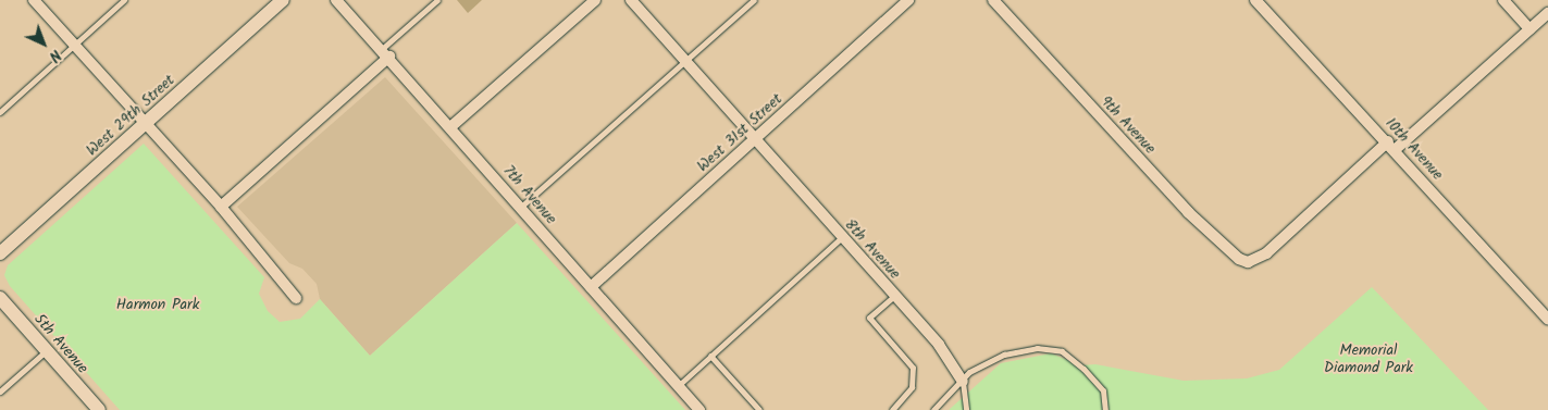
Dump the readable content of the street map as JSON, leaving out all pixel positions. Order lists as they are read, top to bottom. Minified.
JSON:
{"streets":{"street":["West 29th Street","9th Avenue","West 31st Street","10th Avenue","7th Avenue","8th Avenue","5th Avenue"]},"crossings":[["9th Avenue","10th Avenue"],["West 31st Street","7th Avenue"],["West 31st Street","8th Avenue"]],"parks":["Harmon Park","Memorial Diamond Park"],"north":"bottom right"}
